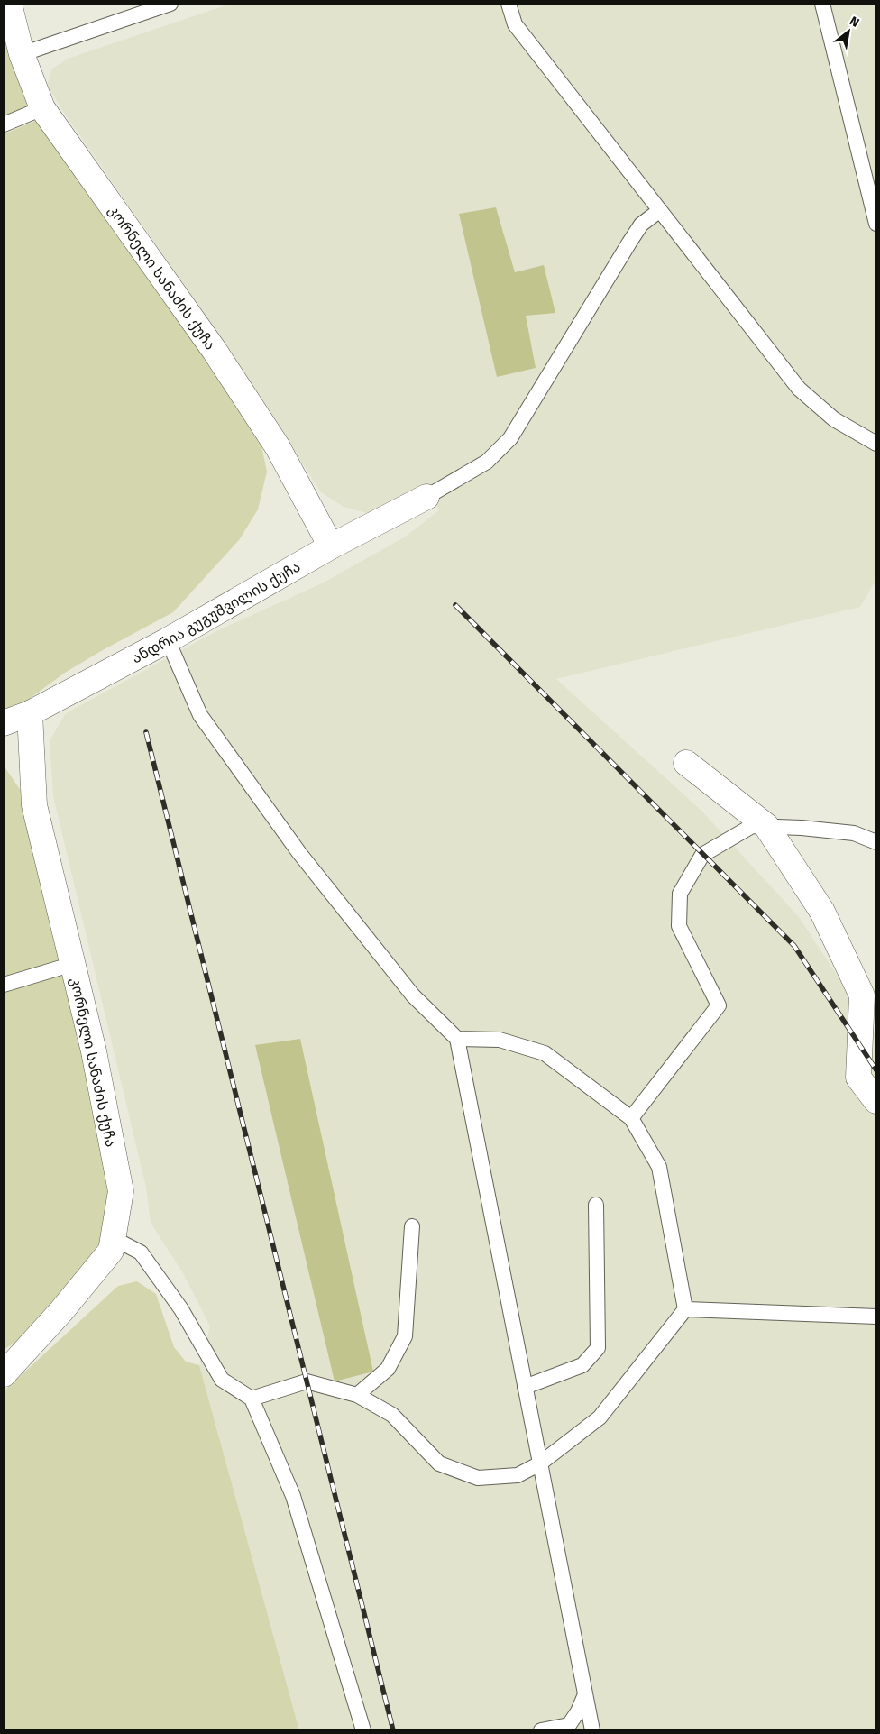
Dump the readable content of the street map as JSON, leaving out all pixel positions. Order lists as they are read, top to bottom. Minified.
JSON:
{"streets":{"street":["კორნელი სანაძის ქუჩა","ანდრია გუგუშვილის ქუჩა"]},"crossings":[["კორნელი სანაძის ქუჩა","ანდრია გუგუშვილის ქუჩა"]],"north":"top right"}
